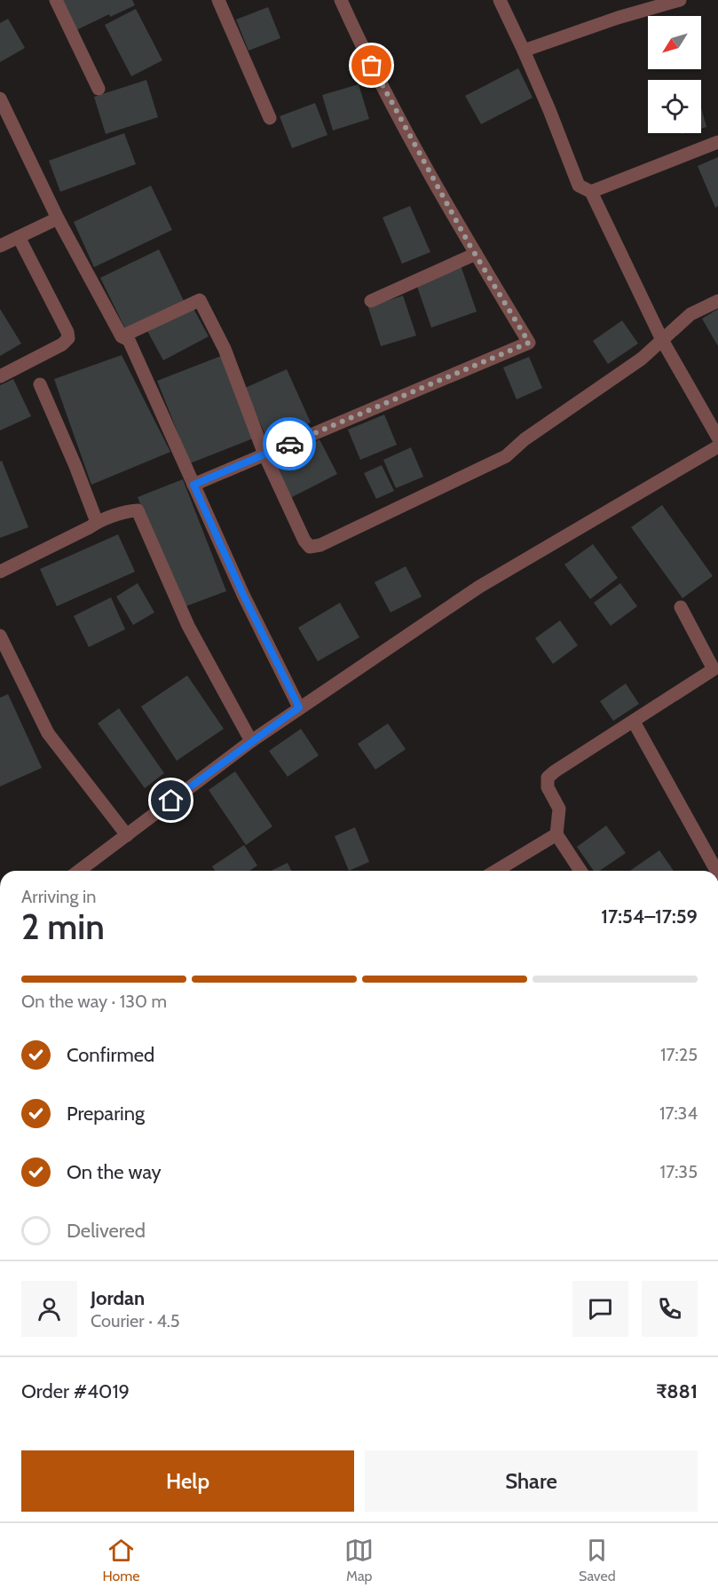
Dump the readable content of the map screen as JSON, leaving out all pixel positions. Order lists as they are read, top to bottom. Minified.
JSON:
{"north":"bottom left","page":{"heading":["2 min","Arriving in","17:54–17:59"],"panel":["Jordan","Courier · 4.5","Order #4019","₹881"],"bar":"On the way · 130 m","list":[["Confirmed","17:25"],["Preparing","17:34"],["On the way","17:35"],"Delivered"],"buttons":["Help","Share"],"tabs":["Home","Map","Saved"]}}
